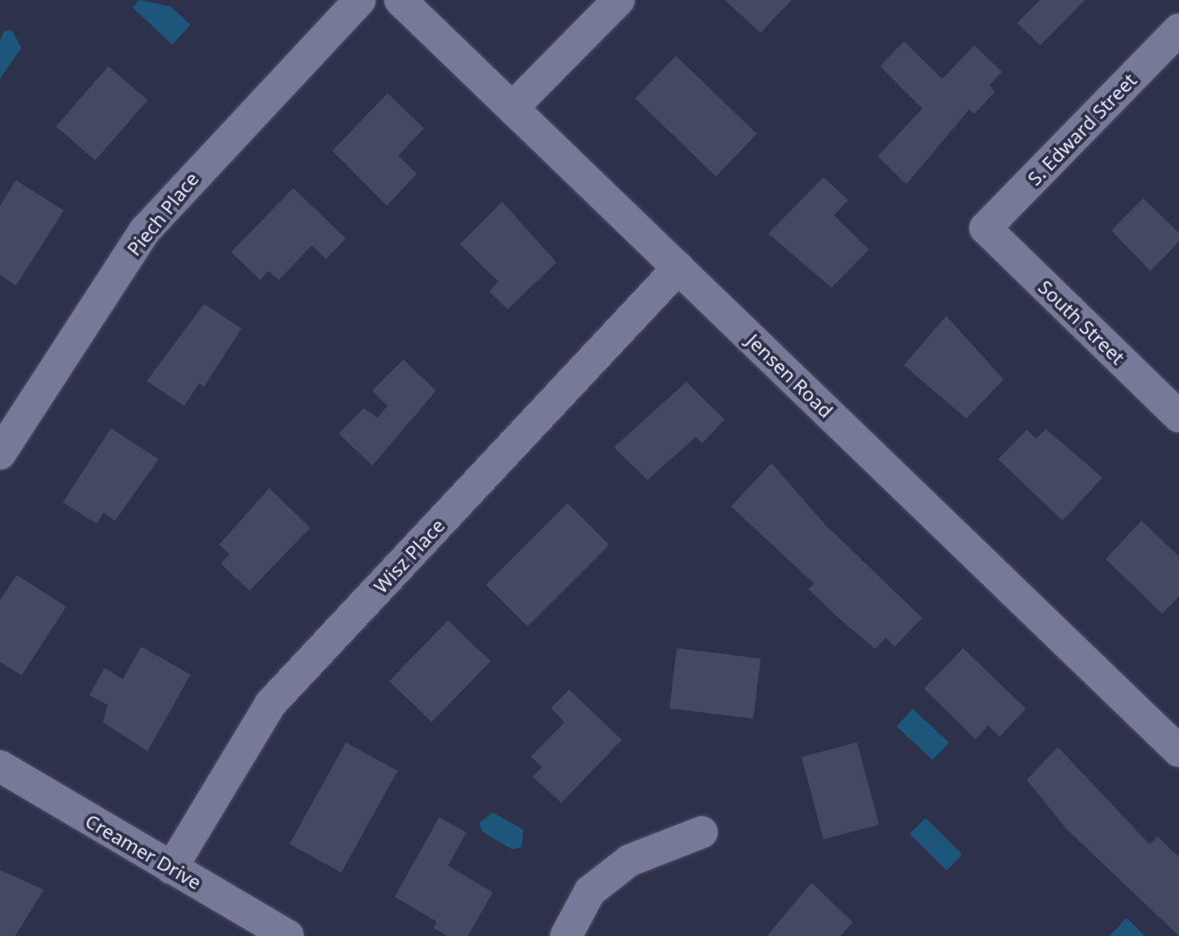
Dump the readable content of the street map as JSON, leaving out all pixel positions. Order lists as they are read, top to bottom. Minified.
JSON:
{"streets":{"street":["S. Edward Street","Piech Place","South Street","Jensen Road","Wisz Place","Creamer Drive"]},"crossings":[["S. Edward Street","South Street"],["Jensen Road","Wisz Place"],["Wisz Place","Creamer Drive"]]}
